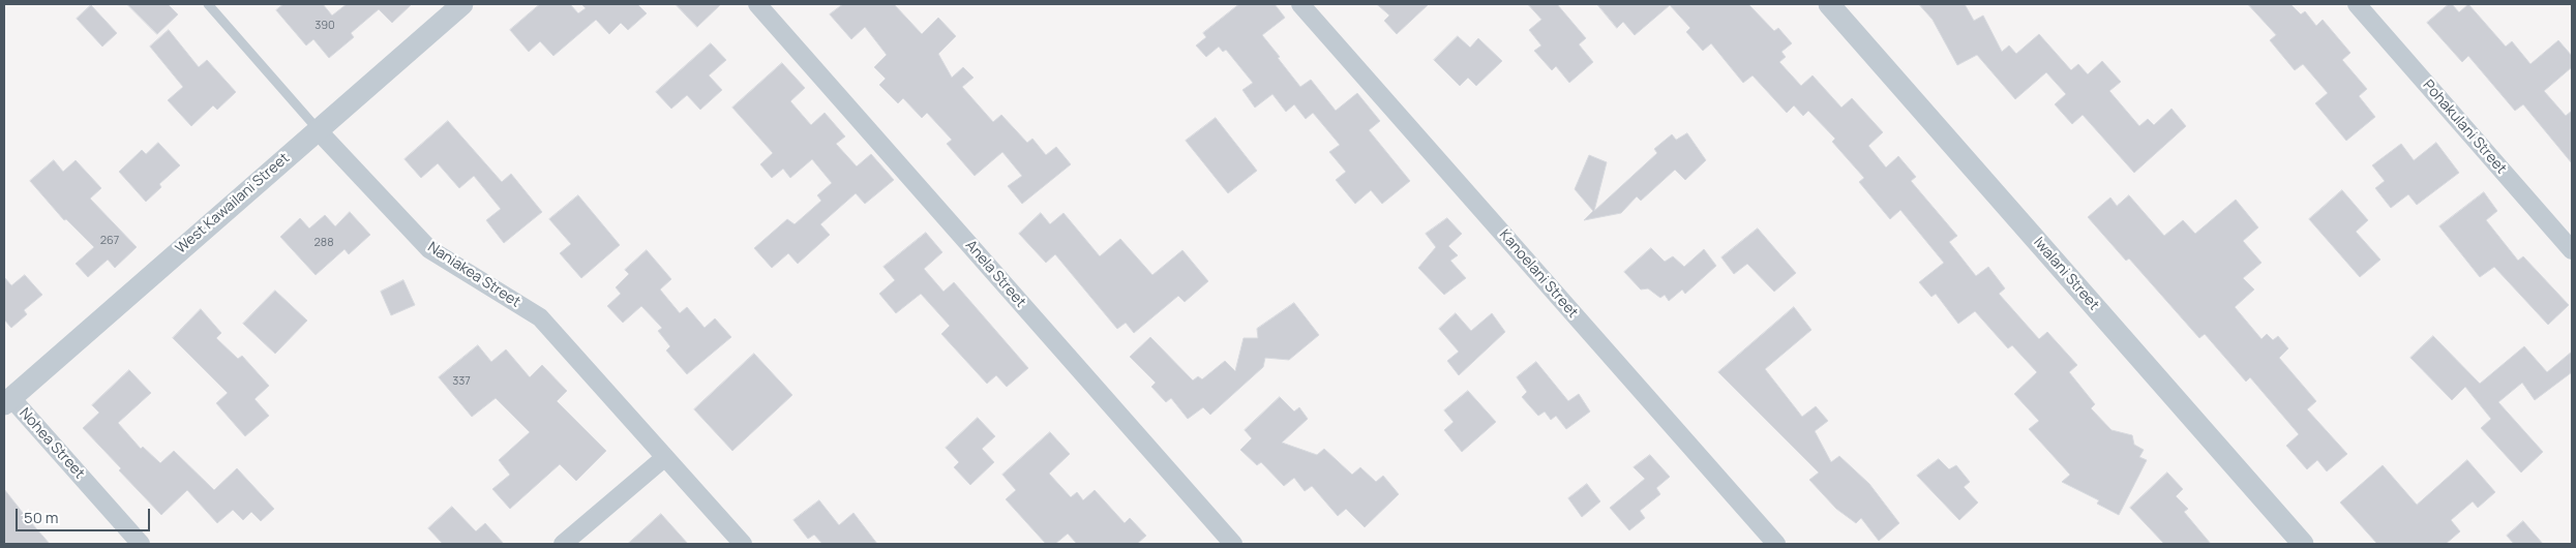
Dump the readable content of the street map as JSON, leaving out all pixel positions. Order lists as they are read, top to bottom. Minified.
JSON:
{"streets":{"street":["Pohakulani Street","West Kawailani Street","Anela Street","Kanoelani Street","Iwalani Street","Naniakea Street","Nohea Street"]},"crossings":[["West Kawailani Street","Naniakea Street"],["West Kawailani Street","Nohea Street"]],"house_numbers":["390","267","288","337"],"scale_bar":"50 m"}
